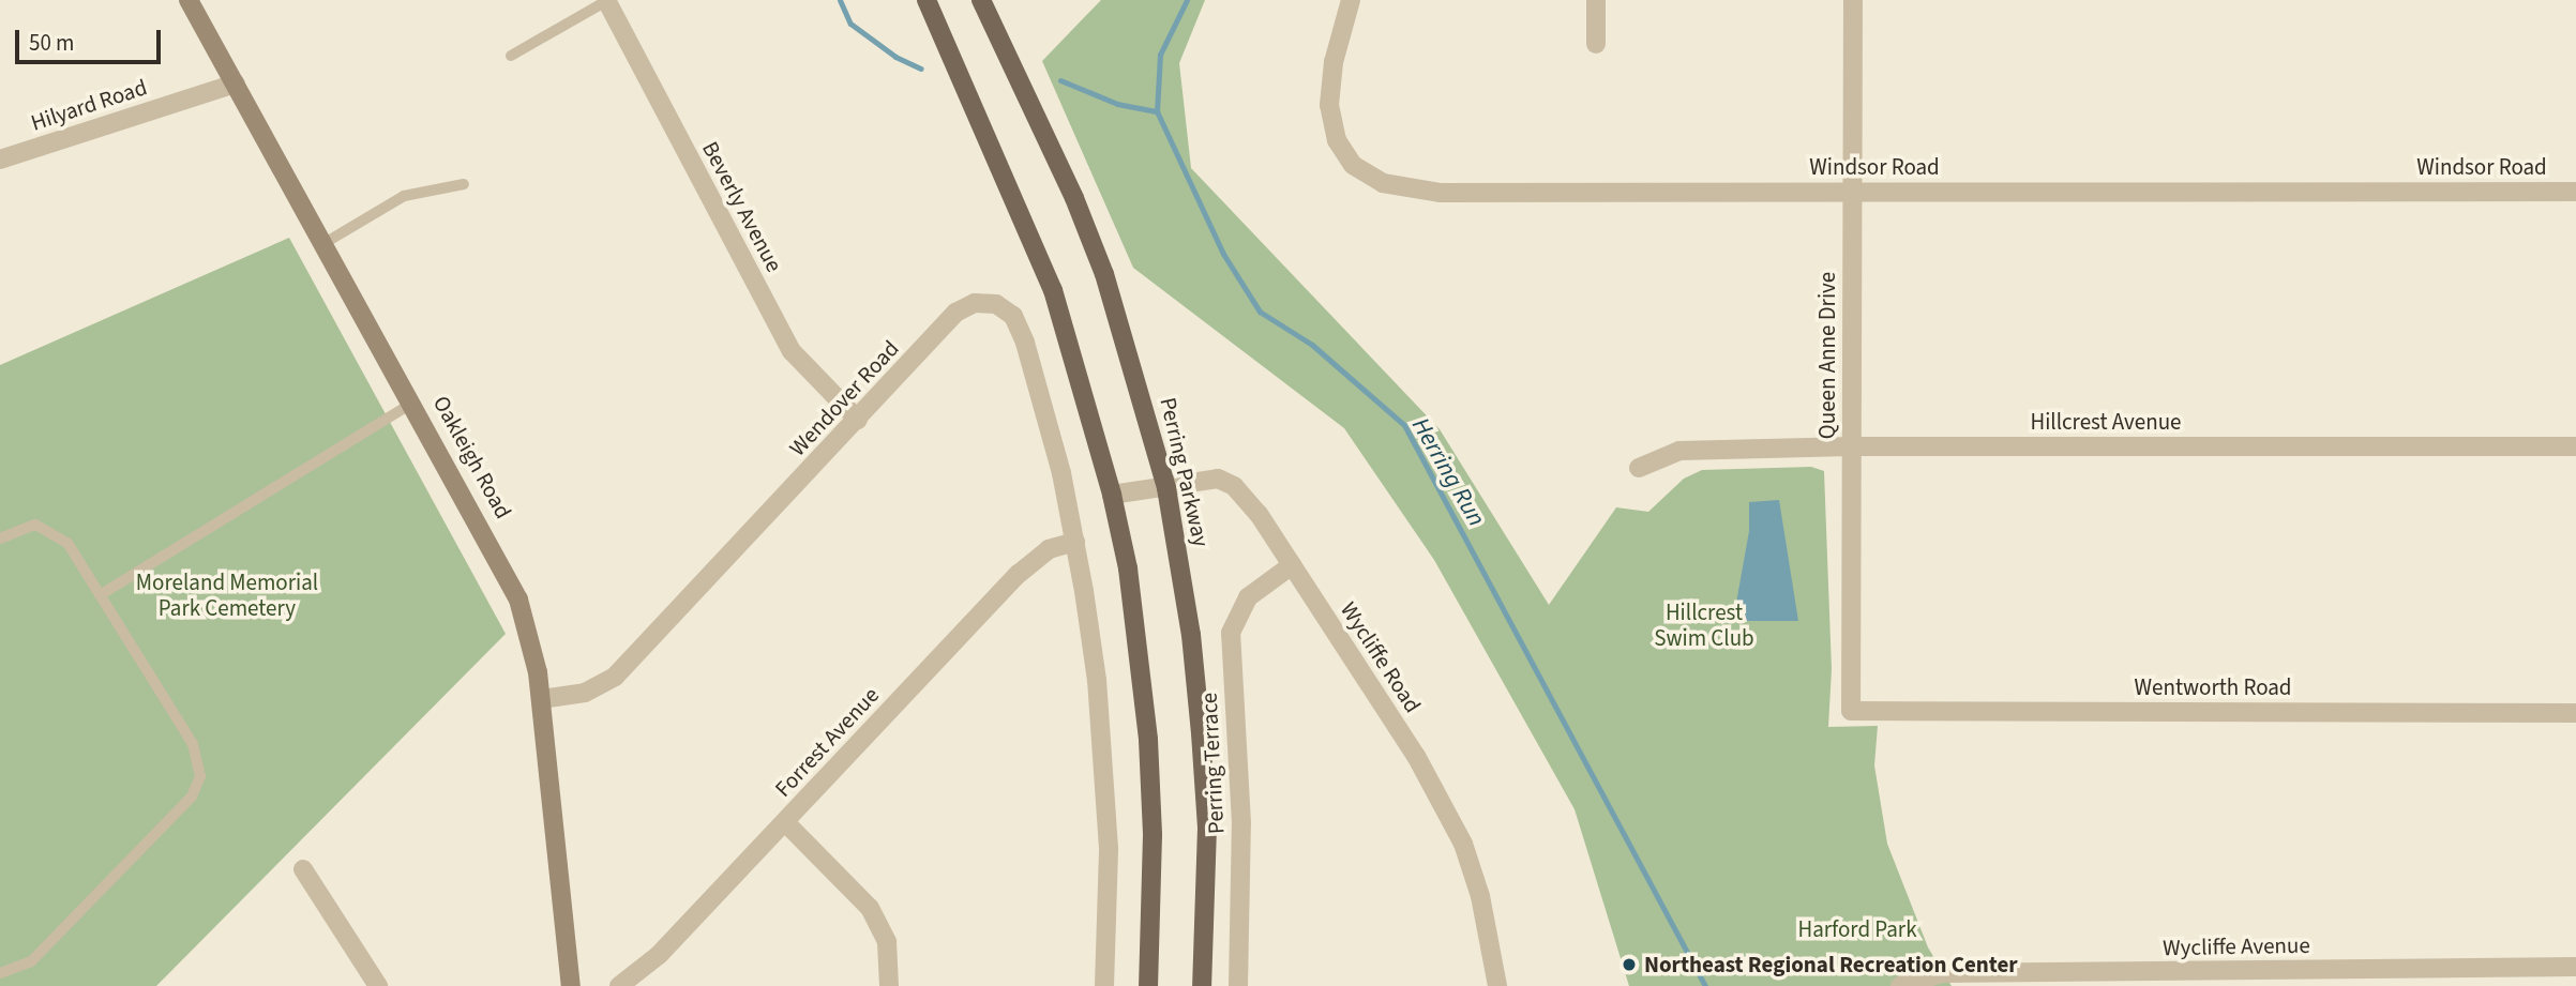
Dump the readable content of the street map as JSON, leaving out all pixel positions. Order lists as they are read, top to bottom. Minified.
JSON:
{"streets":{"main road":["Perring Parkway"],"street":["Hilyard Road","Windsor Road","Beverly Avenue","Queen Anne Drive","Wendover Road","Hillcrest Avenue","Oakleigh Road","Wycliffe Road","Wentworth Road","Forrest Avenue","Perring Terrace","Wycliffe Avenue"]},"crossings":[["Hilyard Road","Oakleigh Road"],["Windsor Road","Queen Anne Drive"],["Beverly Avenue","Wendover Road"],["Queen Anne Drive","Hillcrest Avenue"],["Queen Anne Drive","Wentworth Road"],["Wendover Road","Oakleigh Road"],["Wendover Road","Forrest Avenue"],["Perring Parkway","Wycliffe Road"],["Wycliffe Road","Perring Terrace"]],"water":["Herring Run"],"parks":["Moreland Memorial Park Cemetery","Hillcrest Swim Club","Harford Park"],"places":["Northeast Regional Recreation Center"],"scale_bar":"50 m"}
